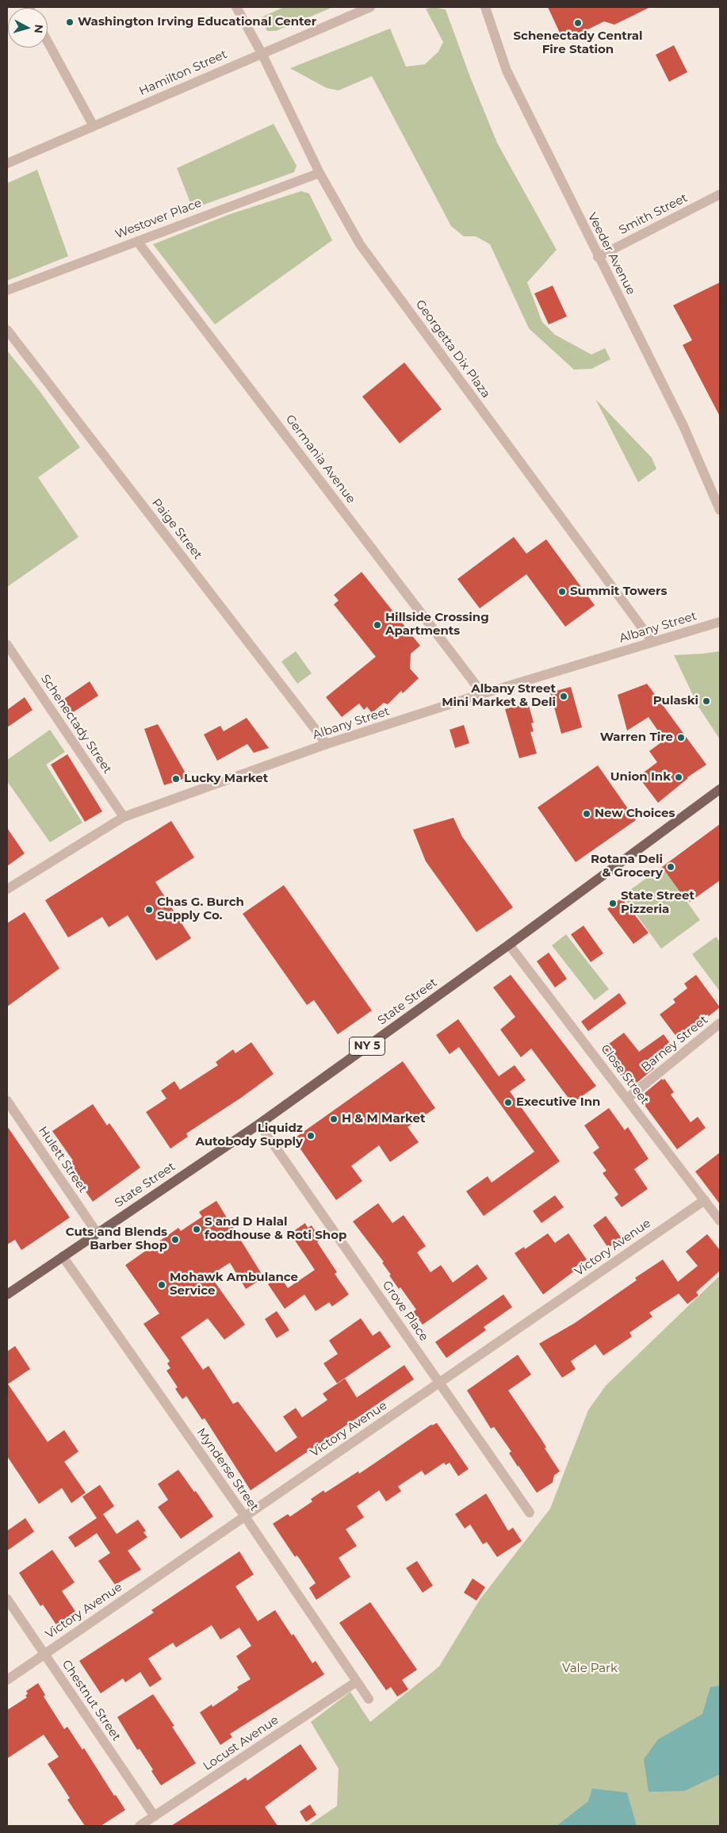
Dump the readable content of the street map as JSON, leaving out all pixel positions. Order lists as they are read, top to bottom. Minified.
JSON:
{"streets":{"main road":["State Street","NY 5"],"street":["Hamilton Street","Smith Street","Westover Place","Veeder Avenue","Georgetta Dix Plaza","Germania Avenue","Paige Street","Albany Street","Schenectady Street","Barney Street","Close Street","Hulett Street","Victory Avenue","Grove Place","Mynderse Street","Chestnut Street","Locust Avenue"]},"crossings":[["Hamilton Street","Georgetta Dix Plaza"],["Smith Street","Veeder Avenue"],["Westover Place","Georgetta Dix Plaza"],["Westover Place","Germania Avenue"],["Georgetta Dix Plaza","Albany Street"],["Germania Avenue","Albany Street"],["Paige Street","Albany Street"],["Albany Street","Schenectady Street"],["State Street","Close Street"],["State Street","Hulett Street"],["State Street","Grove Place"],["State Street","Mynderse Street"],["Barney Street","Close Street"],["Close Street","Victory Avenue"],["Victory Avenue","Grove Place"],["Victory Avenue","Mynderse Street"],["Victory Avenue","Chestnut Street"],["Mynderse Street","Locust Avenue"],["Chestnut Street","Locust Avenue"]],"parks":["Vale Park"],"places":["Washington Irving Educational Center","Schenectady Central Fire Station","Summit Towers","Hillside Crossing Apartments","Albany Street Mini Market & Deli","Pulaski","Warren Tire","Union Ink","Lucky Market","New Choices","Rotana Deli & Grocery","State Street Pizzeria","Chas G. Burch Supply Co.","Executive Inn","H & M Market","Liquidz Autobody Supply","S and D Halal foodhouse & Roti Shop","Cuts and Blends Barber Shop","Mohawk Ambulance Service"],"north":"right"}
